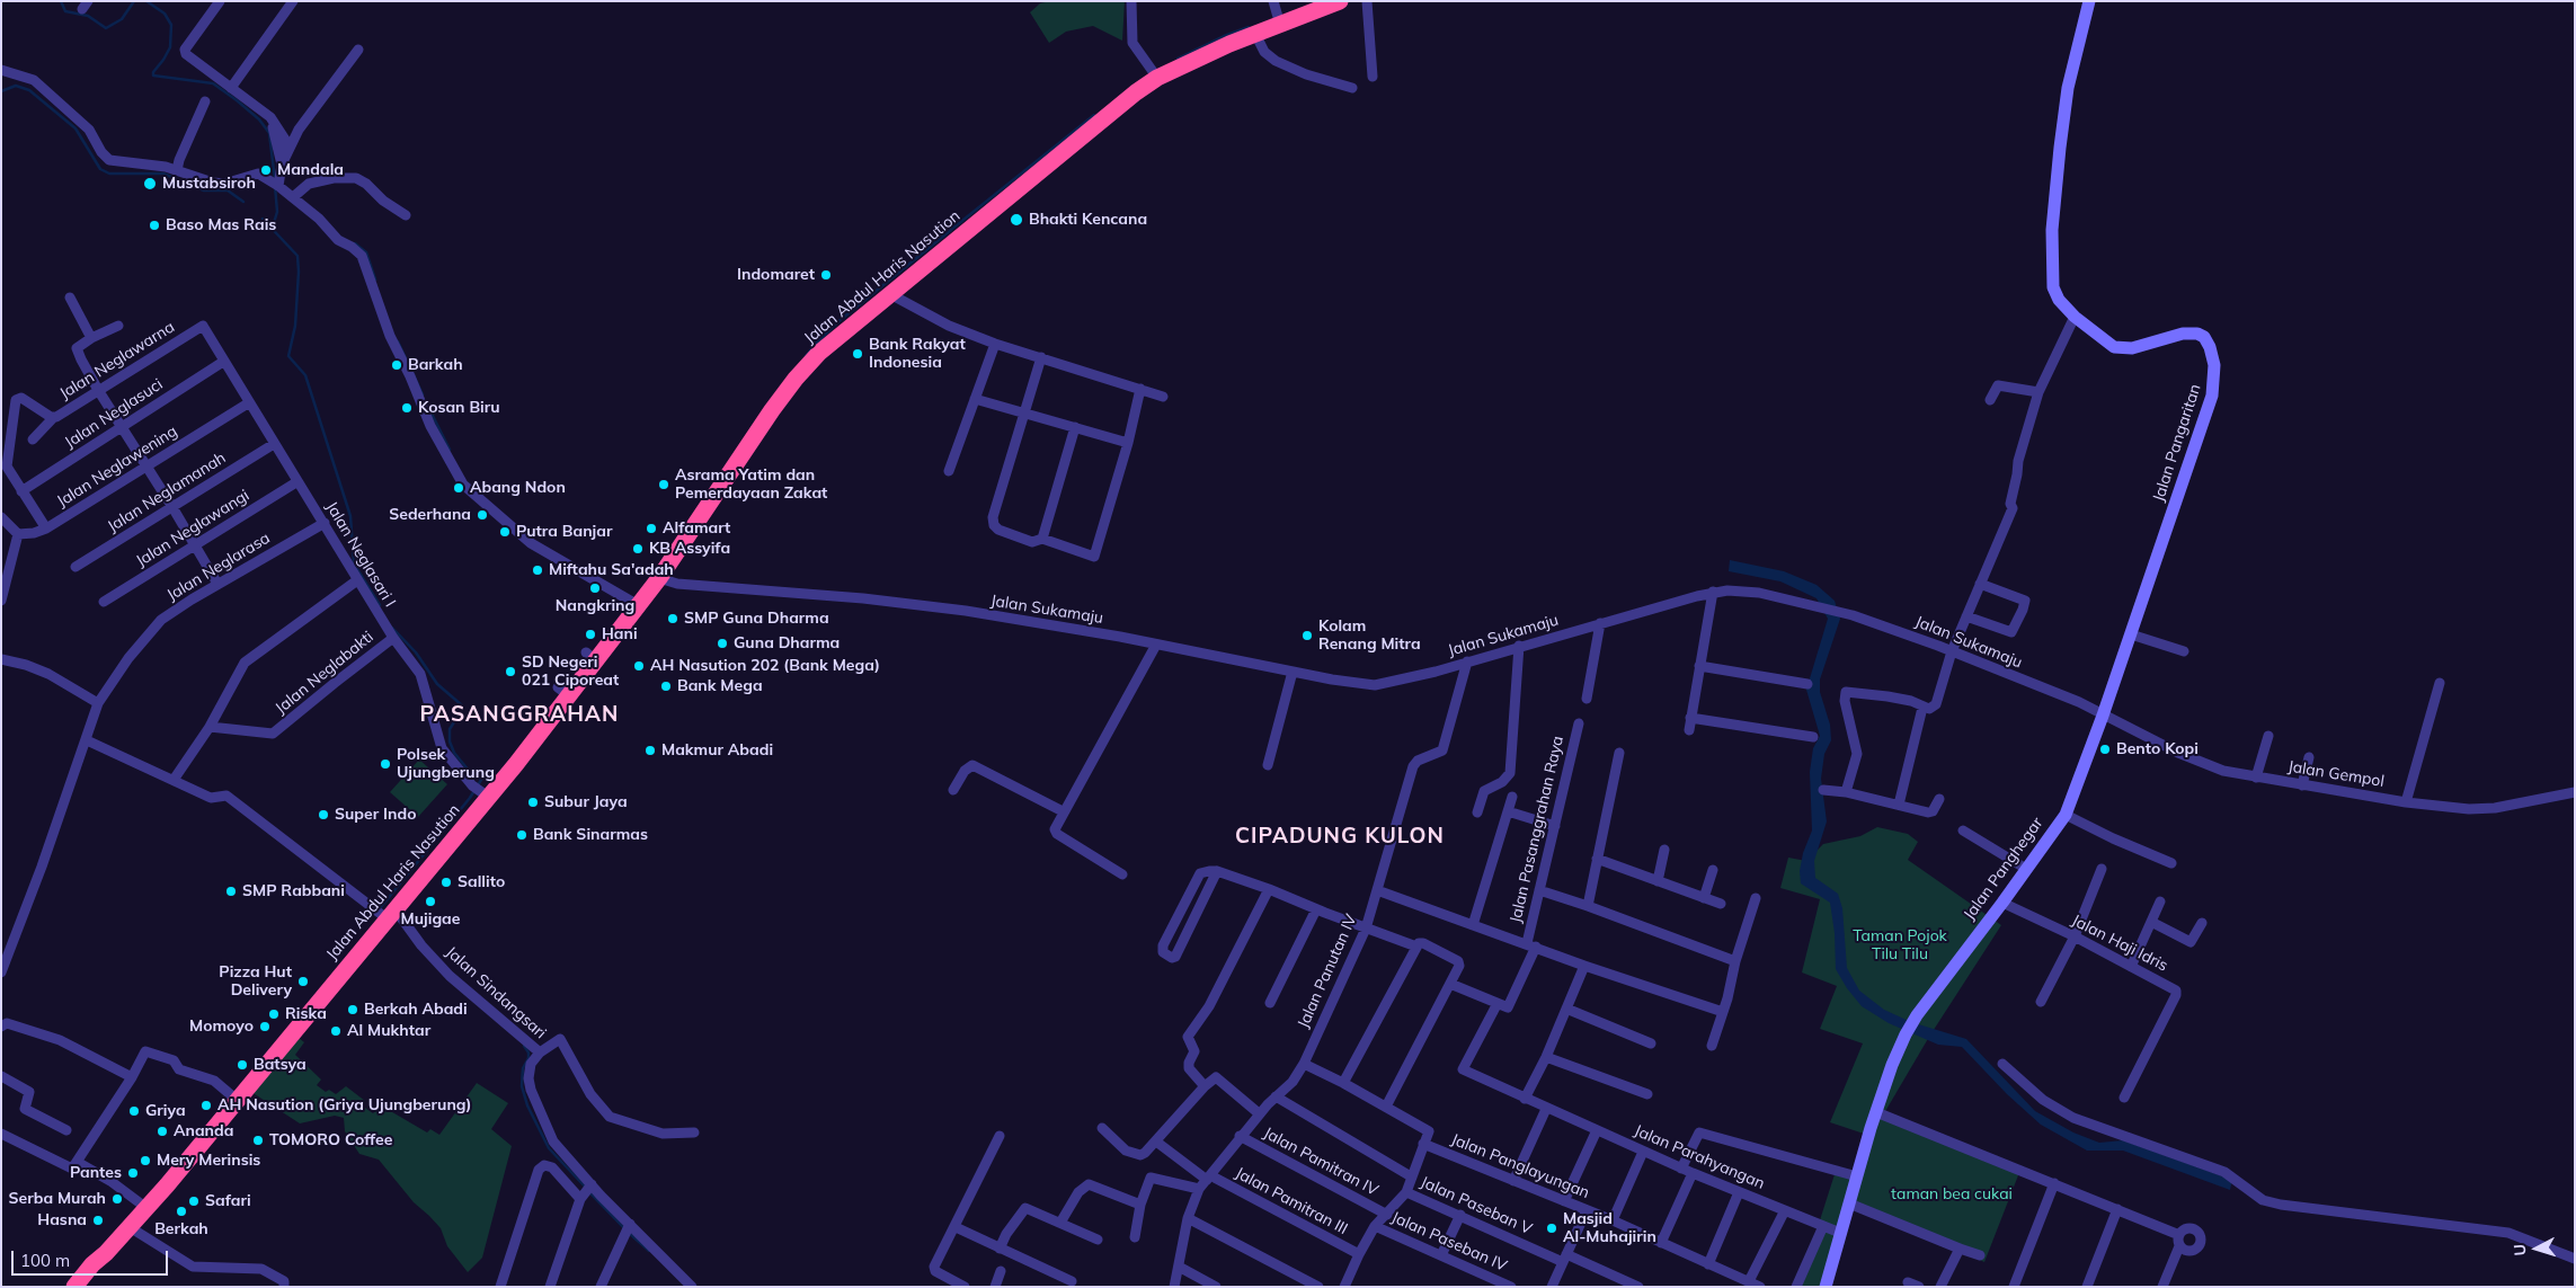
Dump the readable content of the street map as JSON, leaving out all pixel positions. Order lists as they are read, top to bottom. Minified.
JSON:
{"streets":{"highway":["Jalan Abdul Haris Nasution"],"street":["Jalan Neglawarna","Jalan Neglasuci","Jalan Pangaritan","Jalan Neglawening","Jalan Neglamanah","Jalan Neglawangi","Jalan Neglasari I","Jalan Neglarasa","Jalan Sukamaju","Jalan Neglabakti","Jalan Gempol","Jalan Pasanggrahan Raya","Jalan Panghegar","Jalan Haji Idris","Jalan Panutan IV","Jalan Sindangsari","Jalan Parahyangan","Jalan Pamitran IV","Jalan Panglayungan","Jalan Pamitran III","Jalan Paseban V","Jalan Paseban IV"]},"crossings":[["Jalan Abdul Haris Nasution","Jalan Neglasari I"],["Jalan Abdul Haris Nasution","Jalan Sukamaju"],["Jalan Abdul Haris Nasution","Jalan Sindangsari"],["Jalan Neglawarna","Jalan Neglasuci"],["Jalan Neglawarna","Jalan Neglasari I"],["Jalan Neglasuci","Jalan Neglasari I"],["Jalan Pangaritan","Jalan Sukamaju"],["Jalan Pangaritan","Jalan Gempol"],["Jalan Pangaritan","Jalan Panghegar"],["Jalan Neglawening","Jalan Neglasari I"],["Jalan Neglamanah","Jalan Neglasari I"],["Jalan Neglawangi","Jalan Neglasari I"],["Jalan Neglasari I","Jalan Neglarasa"],["Jalan Neglasari I","Jalan Neglabakti"],["Jalan Neglarasa","Jalan Sindangsari"],["Jalan Sukamaju","Jalan Gempol"],["Jalan Sukamaju","Jalan Panghegar"],["Jalan Sukamaju","Jalan Panutan IV"],["Jalan Gempol","Jalan Panghegar"],["Jalan Panghegar","Jalan Haji Idris"],["Jalan Panghegar","Jalan Parahyangan"],["Jalan Panutan IV","Jalan Pamitran IV"],["Jalan Panutan IV","Jalan Pamitran III"]],"districts":["PASANGGRAHAN","CIPADUNG KULON"],"parks":["Taman Pojok Tilu Tilu","taman bea cukai"],"places":["Mandala","Mustabsiroh","Bhakti Kencana","Baso Mas Rais","Indomaret","Bank Rakyat Indonesia","Barkah","Kosan Biru","Asrama Yatim dan Pemerdayaan Zakat","Abang Ndon","Sederhana","Alfamart","Putra Banjar","KB Assyifa","Miftahu Sa'adah","Nangkring","SMP Guna Dharma","Hani","Kolam Renang Mitra","Guna Dharma","AH Nasution 202 (Bank Mega)","SD Negeri 021 Ciporeat","Bank Mega","Bento Kopi","Makmur Abadi","Polsek Ujungberung","Subur Jaya","Super Indo","Bank Sinarmas","Sallito","SMP Rabbani","Mujigae","Pizza Hut Delivery","Berkah Abadi","Riska","Momoyo","Al Mukhtar","Batsya","AH Nasution (Griya Ujungberung)","Griya","Ananda","TOMORO Coffee","Mery Merinsis","Pantes","Serba Murah","Safari","Berkah","Hasna","Masjid Al-Muhajirin"],"scale_bar":"100 m","north":"left"}
